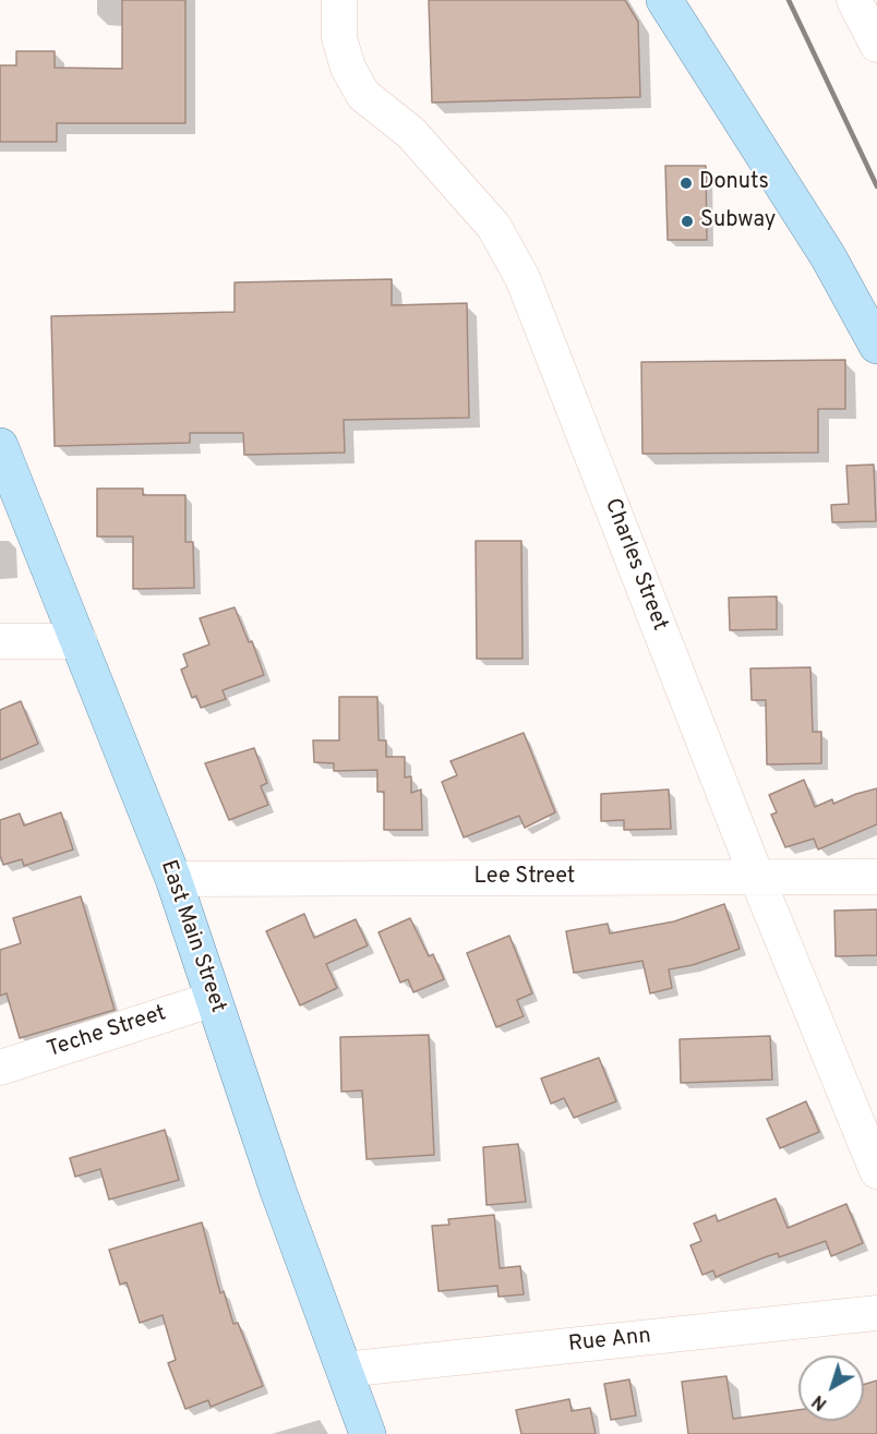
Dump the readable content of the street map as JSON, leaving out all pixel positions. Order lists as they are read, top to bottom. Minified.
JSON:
{"streets":{"main road":["East Main Street"],"street":["Charles Street","Lee Street","Teche Street","Rue Ann"]},"crossings":[["Charles Street","Lee Street"],["Lee Street","East Main Street"],["East Main Street","Teche Street"],["East Main Street","Rue Ann"]],"places":["Donuts","Subway"],"north":"bottom left"}
